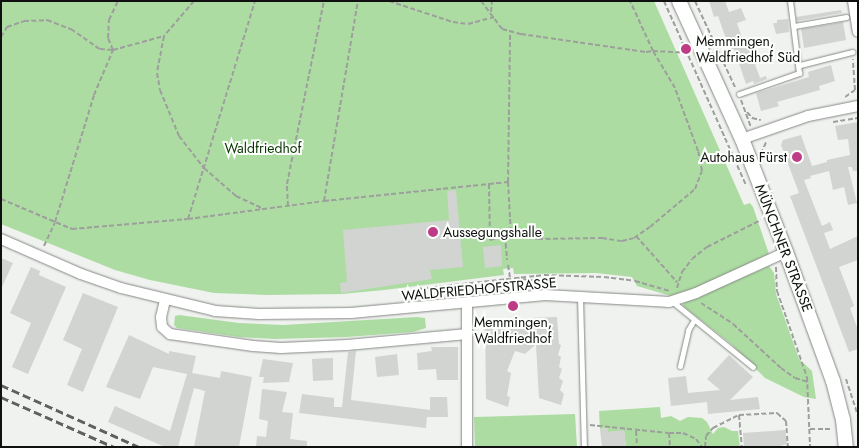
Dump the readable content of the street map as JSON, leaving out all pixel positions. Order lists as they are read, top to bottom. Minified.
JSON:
{"streets":{"street":["MÜNCHNER STRASSE","WALDFRIEDHOFSTRASSE"]},"crossings":[["MÜNCHNER STRASSE","WALDFRIEDHOFSTRASSE"]],"parks":["Waldfriedhof"],"places":["Memmingen, Waldfriedhof Süd","Autohaus Fürst","Aussegungshalle","Memmingen, Waldfriedhof"]}
